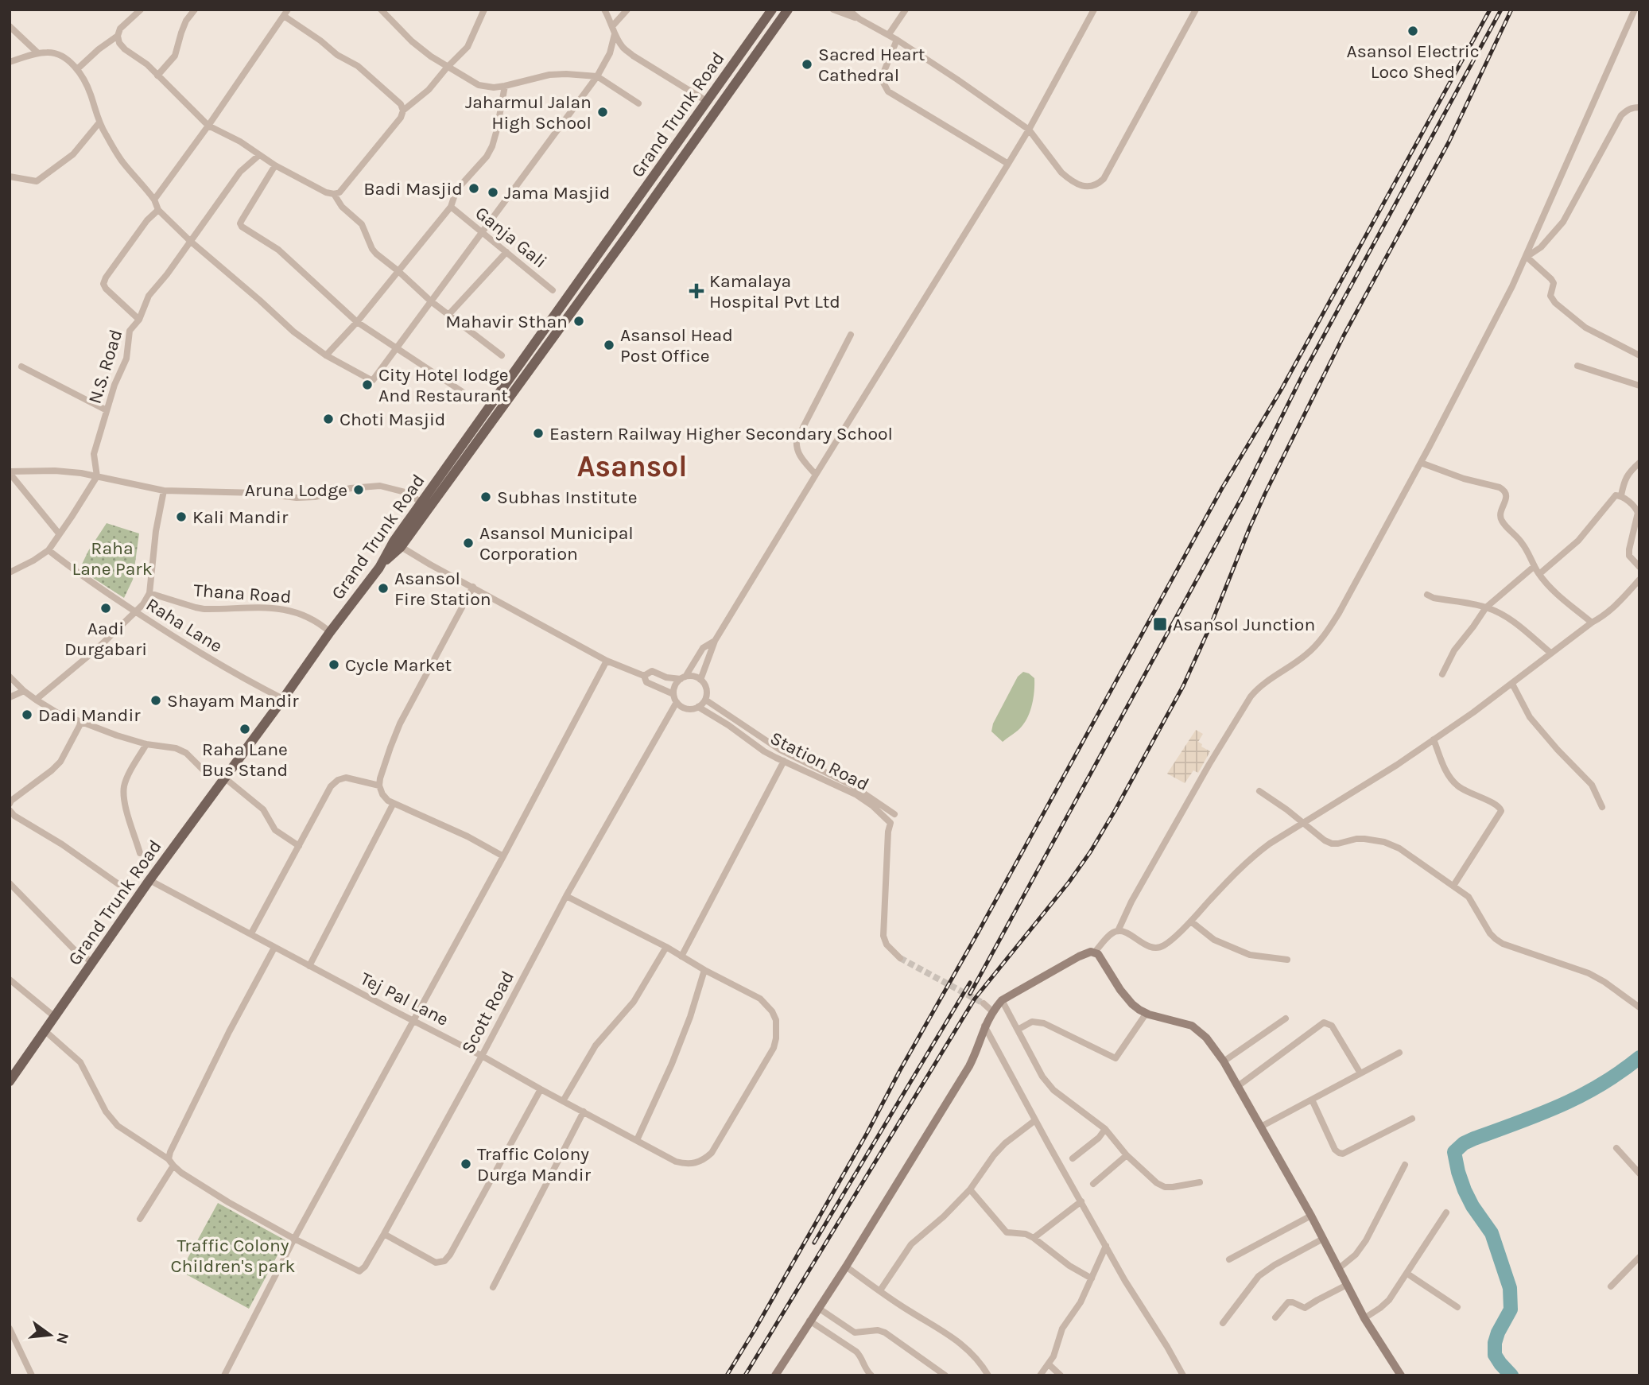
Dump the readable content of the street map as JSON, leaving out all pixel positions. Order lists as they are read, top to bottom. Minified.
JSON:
{"streets":{"main road":["Grand Trunk Road"],"street":["Ganja Gali","N.S. Road","Thana Road","Raha Lane","Station Road","Tej Pal Lane","Scott Road"]},"crossings":[["Grand Trunk Road","Thana Road"],["Grand Trunk Road","Raha Lane"],["Grand Trunk Road","Tej Pal Lane"],["Station Road","Scott Road"],["Tej Pal Lane","Scott Road"]],"districts":["Asansol"],"parks":["Raha Lane Park","Traffic Colony Children's park"],"places":{"other":["Asansol Electric Loco Shed","Sacred Heart Cathedral","Jaharmul Jalan High School","Badi Masjid","Jama Masjid","Mahavir Sthan","Asansol Head Post Office","City Hotel lodge And Restaurant","Choti Masjid","Eastern Railway Higher Secondary School","Aruna Lodge","Subhas Institute","Kali Mandir","Asansol Municipal Corporation","Asansol Fire Station","Aadi Durgabari","Cycle Market","Shayam Mandir","Dadi Mandir","Raha Lane Bus Stand","Traffic Colony Durga Mandir"],"health":["Kamalaya Hospital Pvt Ltd"],"transit":["Asansol Junction"]},"north":"right"}
